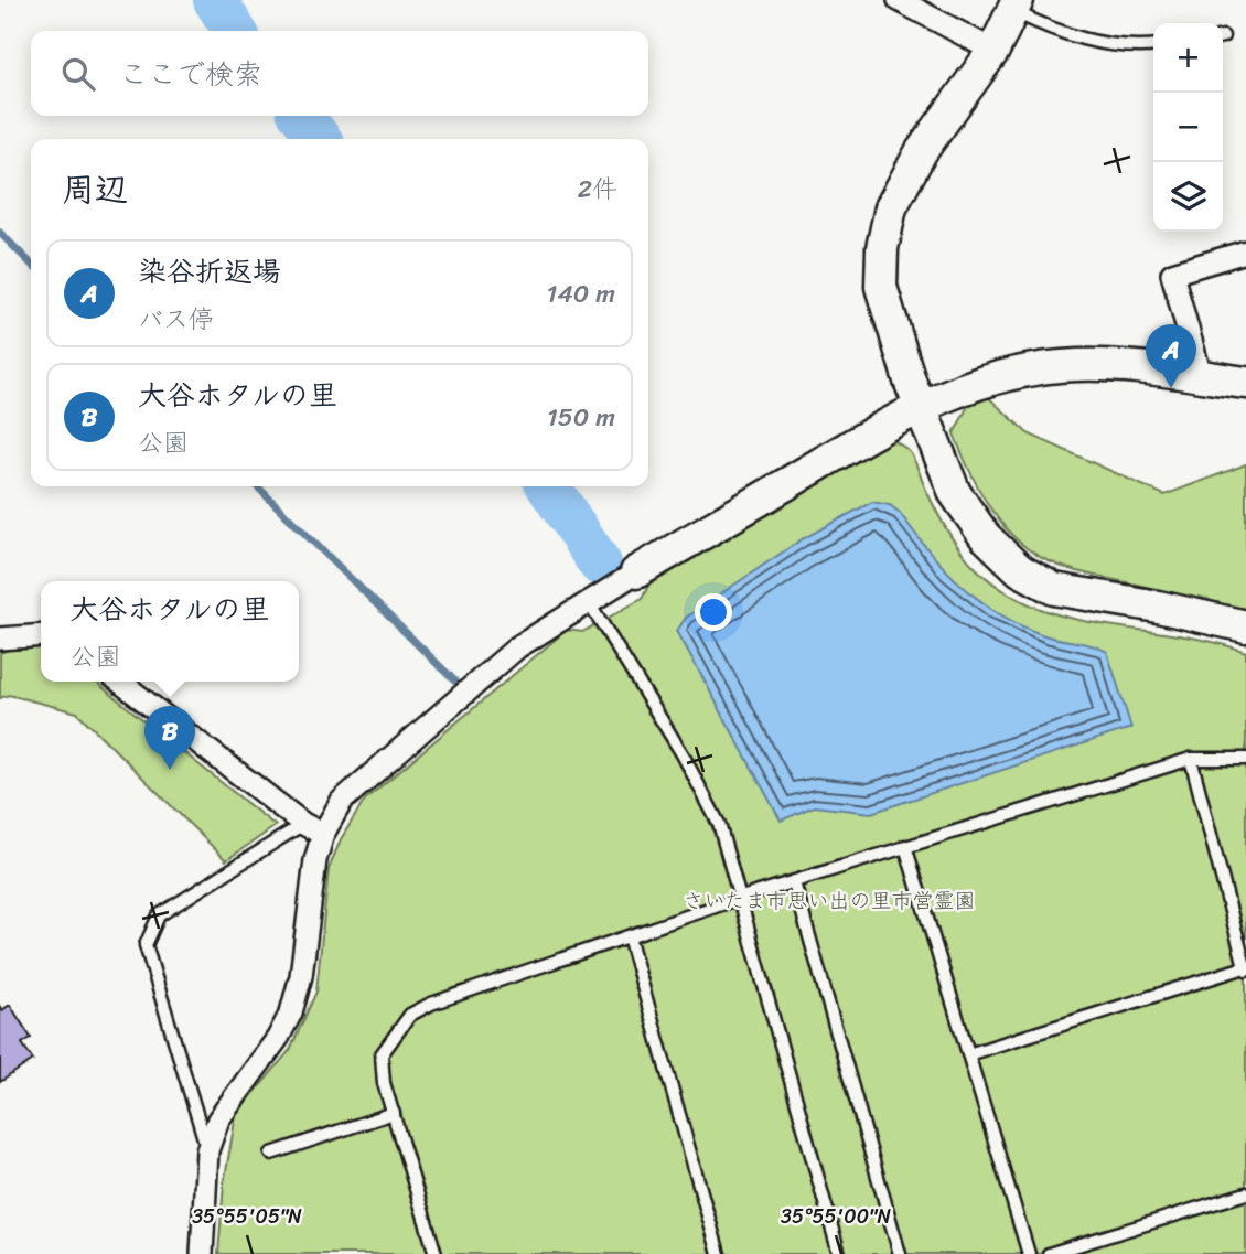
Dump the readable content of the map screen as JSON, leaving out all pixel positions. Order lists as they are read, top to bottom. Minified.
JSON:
{"parks":["さいたま市思い出の里市営霊園"],"page":{"map_buttons":["+","−"],"search":"ここで検索","heading":["周辺","2件"],"list":[{"mark":"A","name":"染谷折返場","note":"バス停","value":"140 m"},{"mark":"B","name":"大谷ホタルの里","note":"公園","value":"150 m"}],"pins":["A","B"],"popup":["大谷ホタルの里","公園"]},"coordinates":["35°55'05\"N","35°55'00\"N"]}
